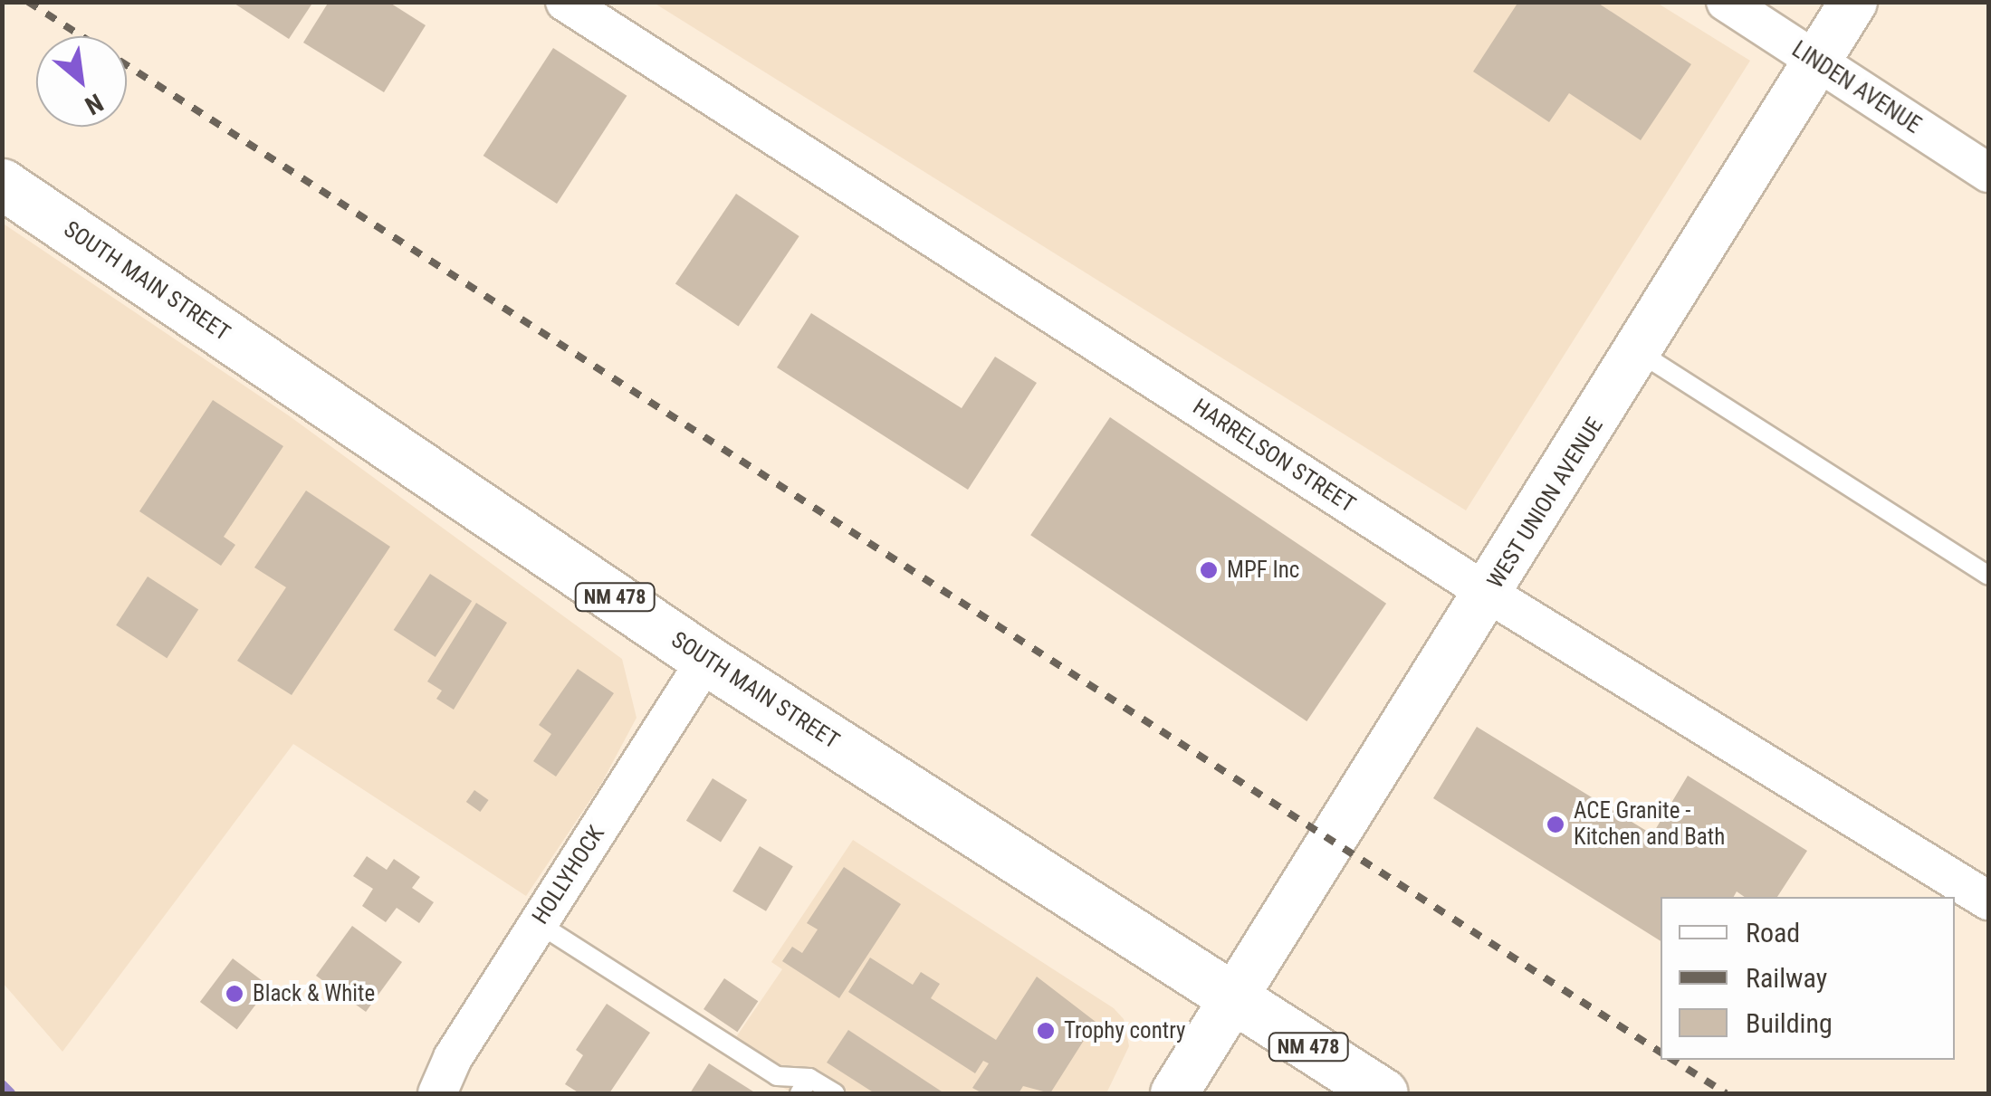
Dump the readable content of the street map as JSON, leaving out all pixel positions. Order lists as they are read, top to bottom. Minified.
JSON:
{"streets":{"main road":["SOUTH MAIN STREET","NM 478"],"street":["LINDEN AVENUE","HARRELSON STREET","WEST UNION AVENUE","HOLLYHOCK"]},"crossings":[["LINDEN AVENUE","WEST UNION AVENUE"],["SOUTH MAIN STREET","WEST UNION AVENUE"],["SOUTH MAIN STREET","HOLLYHOCK"],["HARRELSON STREET","WEST UNION AVENUE"]],"places":["MPF Inc","ACE Granite - Kitchen and Bath","Black & White","Trophy contry"],"legend":["Road","Railway","Building"],"north":"bottom right"}
